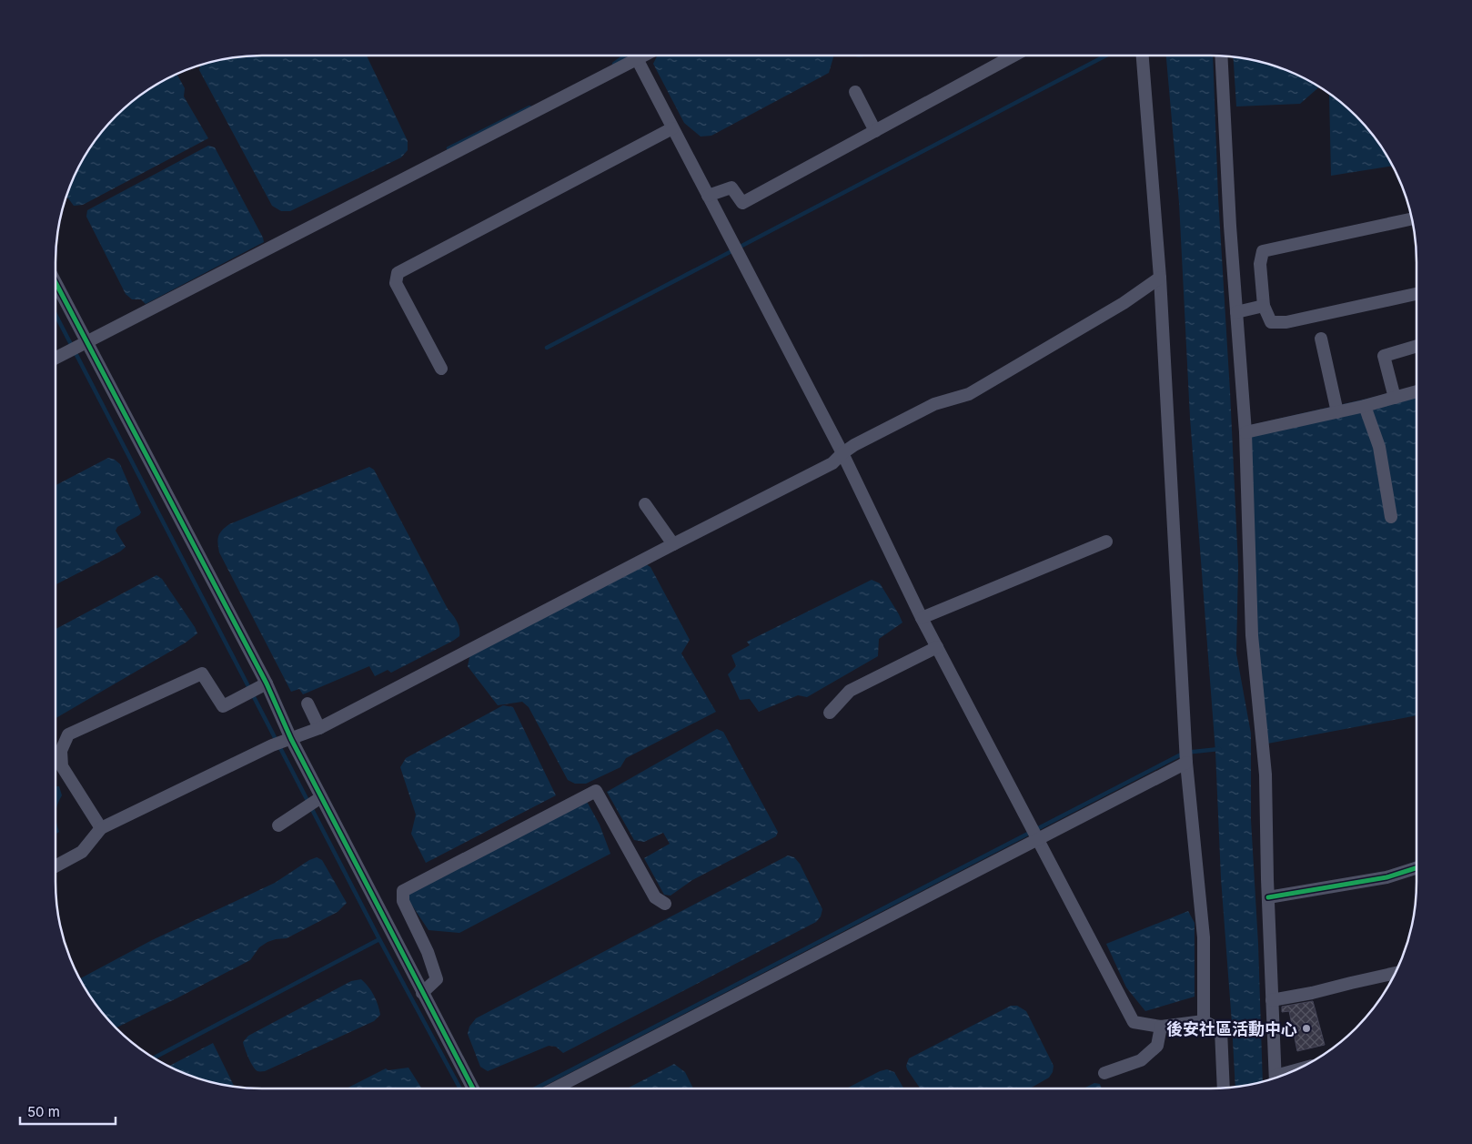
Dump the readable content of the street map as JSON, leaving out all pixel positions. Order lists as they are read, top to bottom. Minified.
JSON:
{"places":["後安社區活動中心"],"scale_bar":"50 m"}
